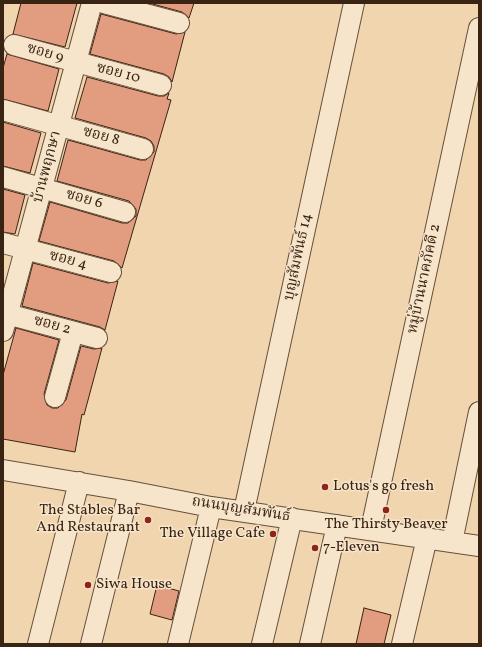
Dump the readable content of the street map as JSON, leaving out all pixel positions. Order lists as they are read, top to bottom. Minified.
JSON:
{"streets":{"street":["ซอย 9","ซอย 10","ซอย 8","บ้านพฤกษา","ซอย 6","บุญสัมพันธ์ 14","ซอย 4","หมู่บ้านนาคภัคดี 2","ซอย 2","ถนนบุญสัมพันธ์"]},"crossings":[["ซอย 9","ซอย 10"],["ซอย 9","บ้านพฤกษา"],["ซอย 10","บ้านพฤกษา"],["ซอย 8","บ้านพฤกษา"],["บ้านพฤกษา","ซอย 6"],["บ้านพฤกษา","ซอย 4"],["บ้านพฤกษา","ซอย 2"],["บุญสัมพันธ์ 14","ถนนบุญสัมพันธ์"],["หมู่บ้านนาคภัคดี 2","ถนนบุญสัมพันธ์"]],"places":["Lotus's go fresh","The Thirsty Beaver","The Stables Bar And Restaurant","The Village Cafe","7-Eleven","Siwa House"]}
